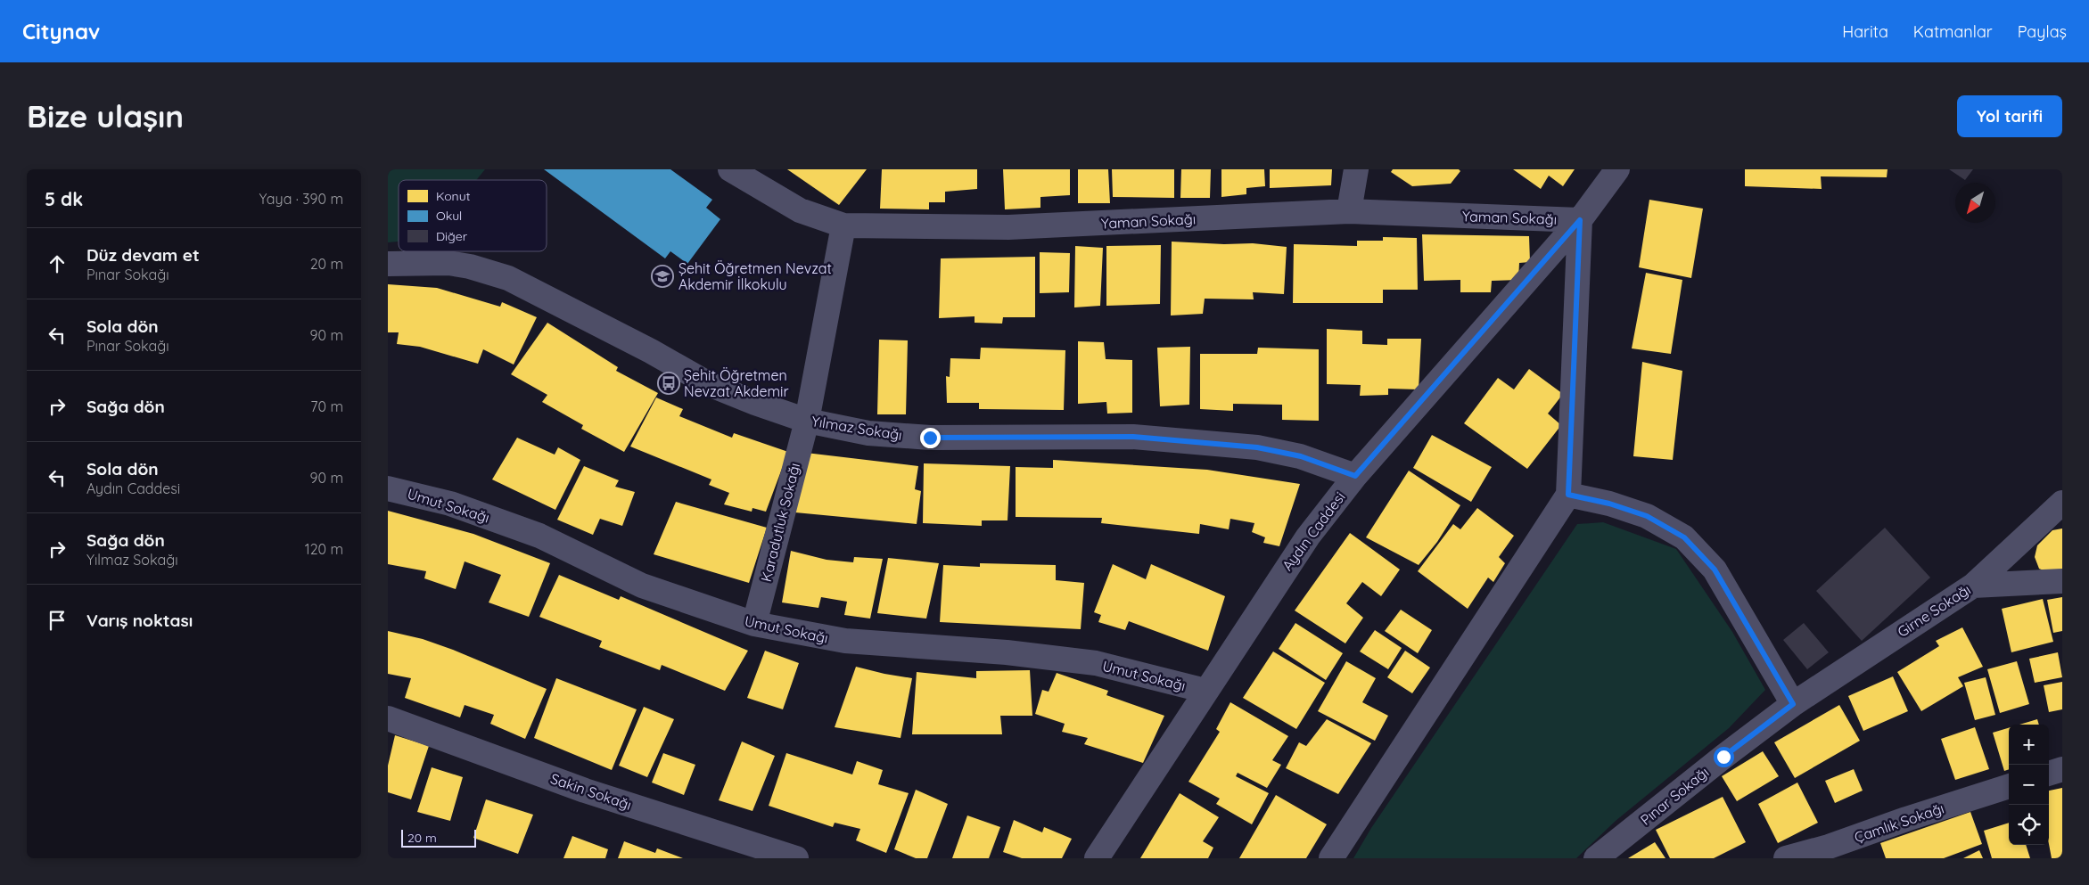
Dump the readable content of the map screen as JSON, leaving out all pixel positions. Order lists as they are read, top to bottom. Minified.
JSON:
{"streets":{"street":["Yaman Sokağı","Yılmaz Sokağı","Umut Sokağı","Karadutluk Sokağı","Aydın Caddesi","Girne Sokağı","Sakin Sokağı","Pınar Sokağı","Çamlık Sokağı"]},"crossings":[["Yaman Sokağı","Karadutluk Sokağı"],["Yaman Sokağı","Aydın Caddesi"],["Yılmaz Sokağı","Karadutluk Sokağı"],["Yılmaz Sokağı","Aydın Caddesi"],["Umut Sokağı","Karadutluk Sokağı"],["Umut Sokağı","Aydın Caddesi"],["Girne Sokağı","Pınar Sokağı"]],"places":{"school or university":["Şehit Öğretmen Nevzat Akdemir İlkokulu"],"bus stop":["Şehit Öğretmen Nevzat Akdemir"]},"legend":["Konut","Okul","Diğer"],"scale_bar":"20 m","north":"bottom left","page":{"header":"Citynav","nav":["Harita","Katmanlar","Paylaş"],"buttons":"Yol tarifi","title":"Bize ulaşın","heading":["5 dk","Yaya · 390 m"],"list":[["Düz devam et","Pınar Sokağı","20 m"],["Sola dön","Pınar Sokağı","90 m"],["Sağa dön","70 m"],["Sola dön","Aydın Caddesi","90 m"],["Sağa dön","Yılmaz Sokağı","120 m"],"Varış noktası"],"map_buttons":["+","−"],"scale":"20 m"}}
